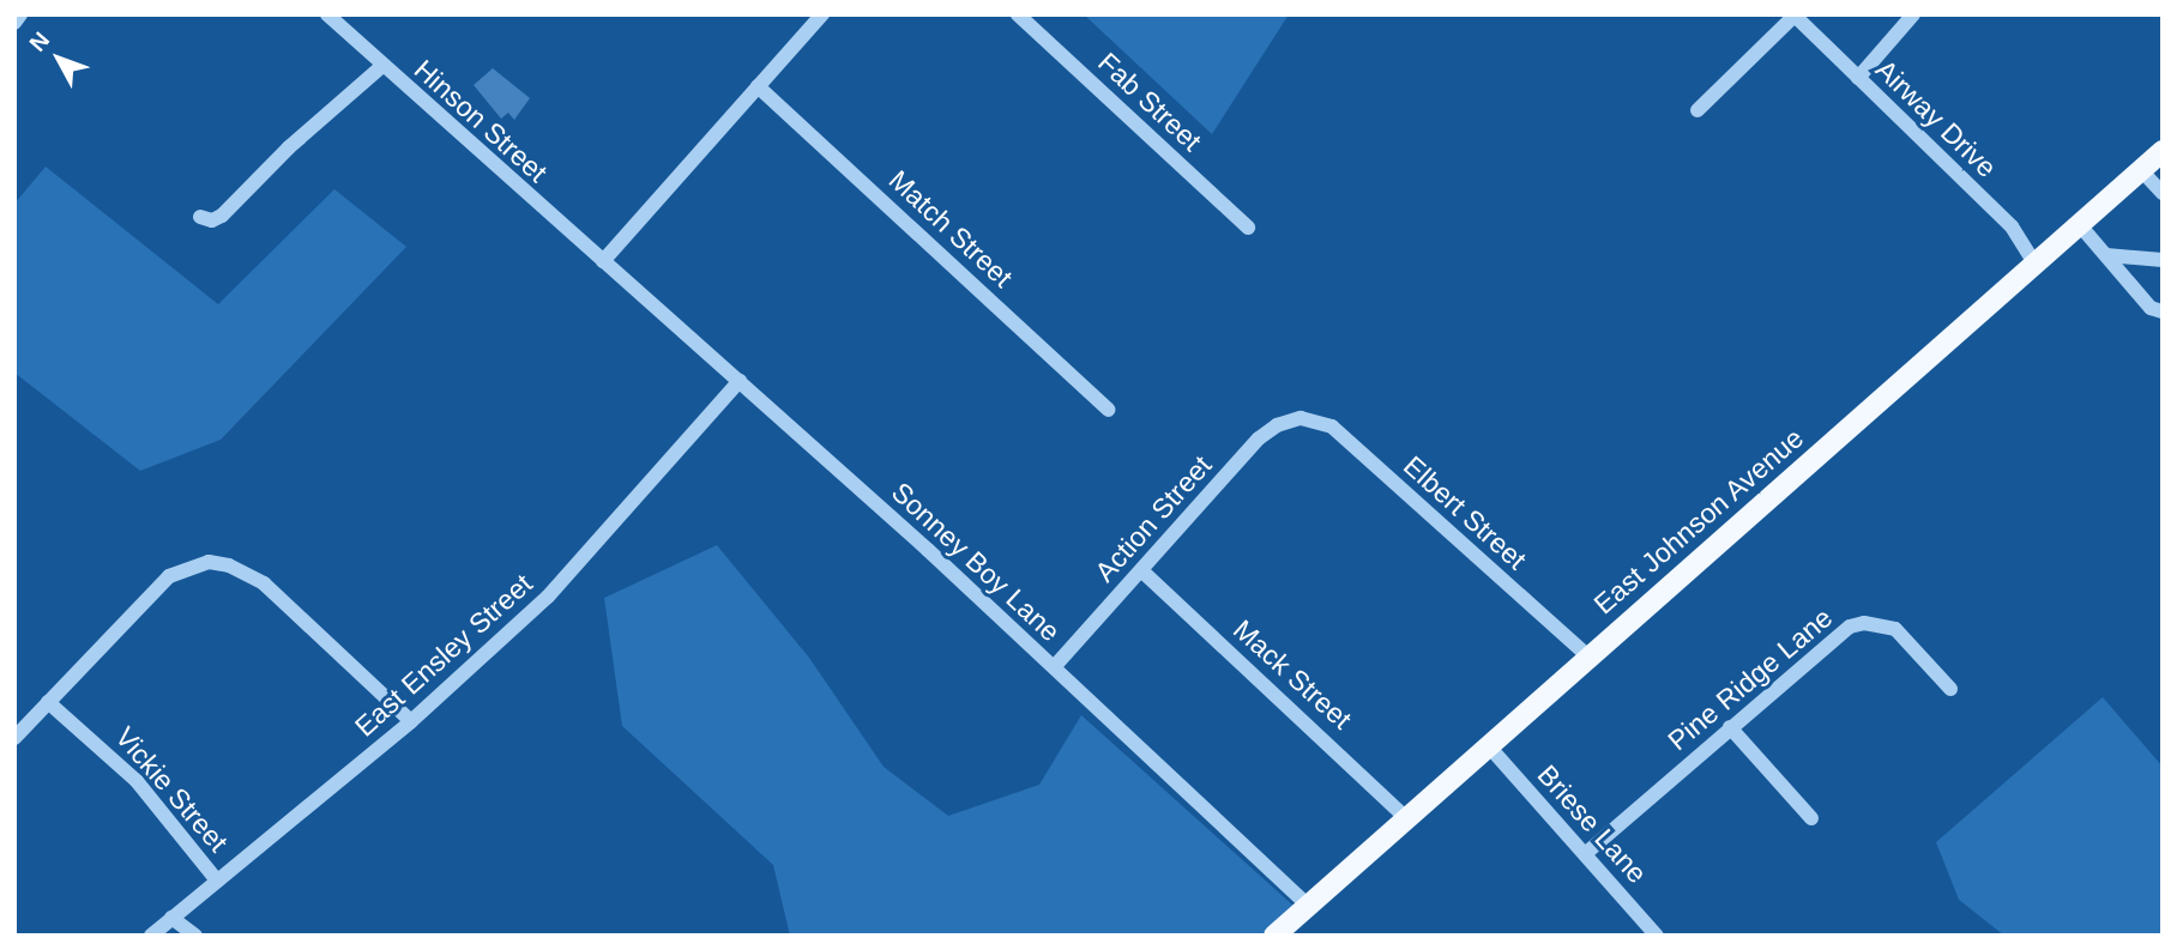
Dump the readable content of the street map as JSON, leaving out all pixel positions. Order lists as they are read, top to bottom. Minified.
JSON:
{"streets":{"main road":["East Johnson Avenue"],"street":["Fab Street","Airway Drive","Hinson Street","Match Street","Elbert Street","Action Street","Sonney Boy Lane","East Ensley Street","Mack Street","Pine Ridge Lane","Vickie Street","Briese Lane"]},"crossings":[["Airway Drive","East Johnson Avenue"],["Hinson Street","Sonney Boy Lane"],["Elbert Street","Action Street"],["Elbert Street","East Johnson Avenue"],["Action Street","Sonney Boy Lane"],["Action Street","Mack Street"],["East Johnson Avenue","Sonney Boy Lane"],["East Johnson Avenue","Mack Street"],["East Johnson Avenue","Briese Lane"],["Sonney Boy Lane","East Ensley Street"],["East Ensley Street","Vickie Street"],["Pine Ridge Lane","Briese Lane"]],"north":"top left"}
